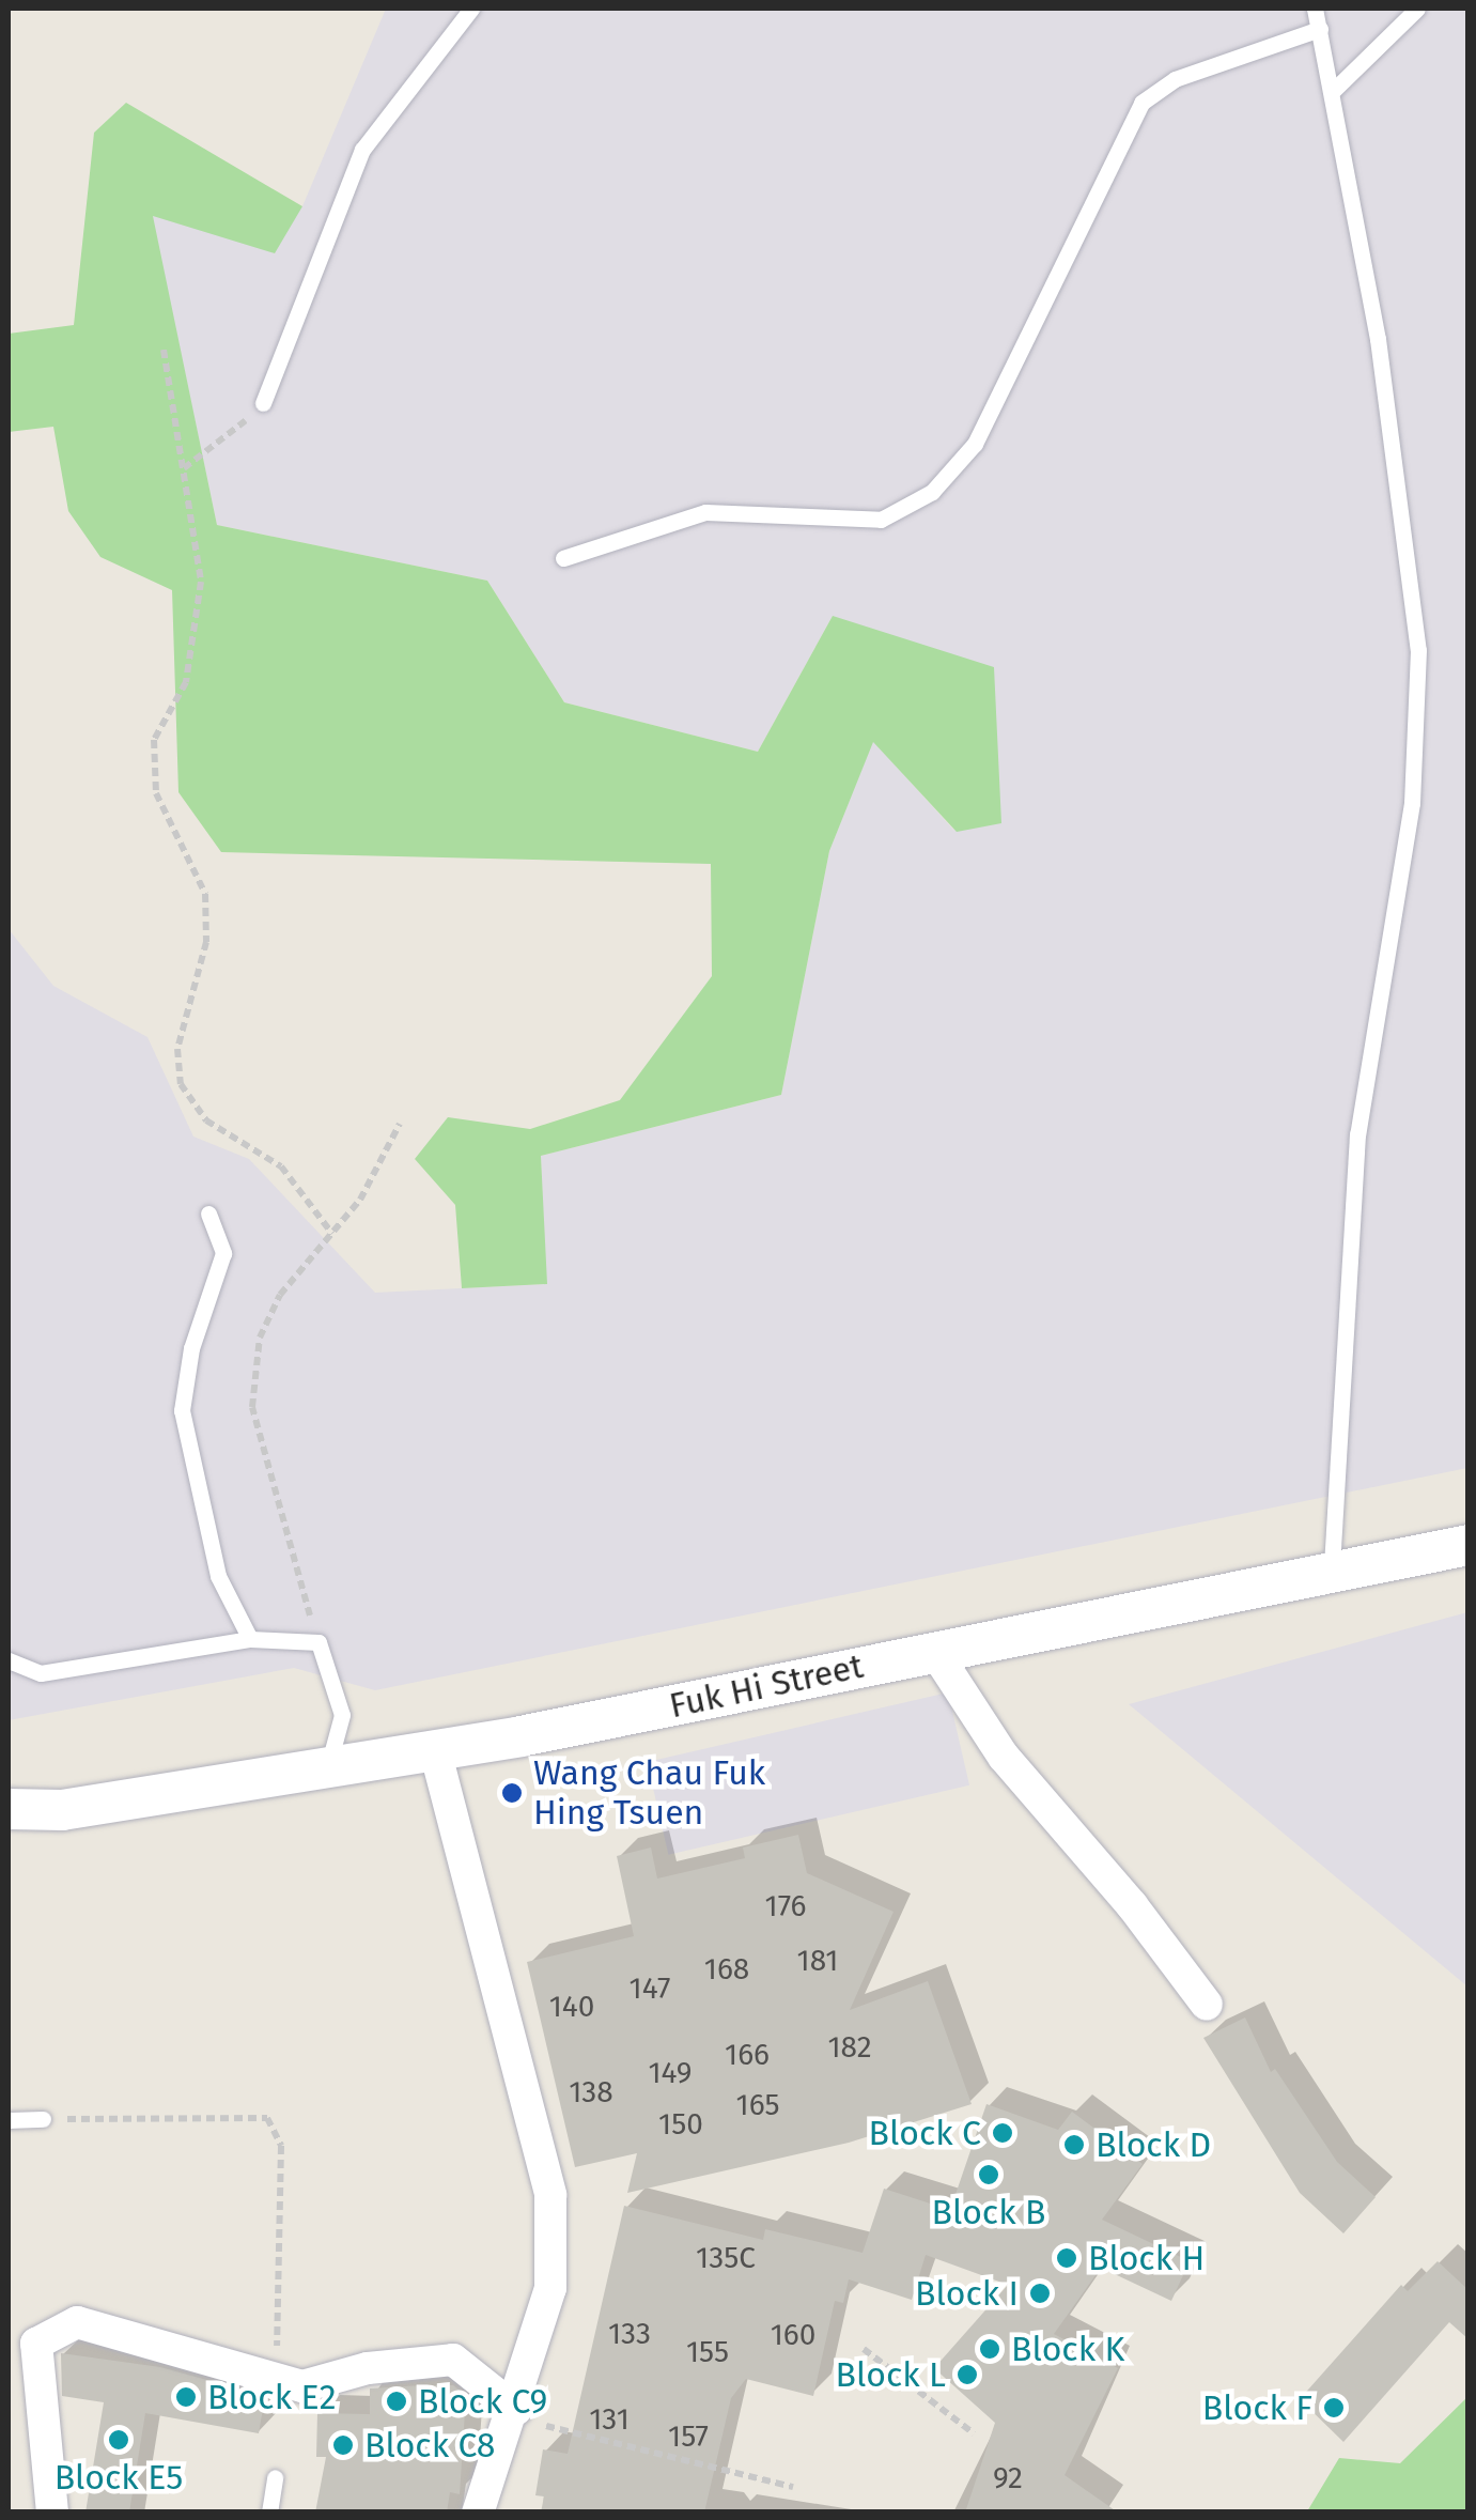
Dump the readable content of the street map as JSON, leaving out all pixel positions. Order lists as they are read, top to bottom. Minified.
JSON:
{"streets":{"street":["Fuk Hi Street"]},"places":["Wang Chau Fuk Hing Tsuen","Block C","Block D","Block B","Block H","Block I","Block K","Block L","Block E2","Block C9","Block F","Block E5","Block C8"],"house_numbers":["176","181","168","147","140","182","166","149","138","165","150","135C","133","160","155","131","157","92"]}
